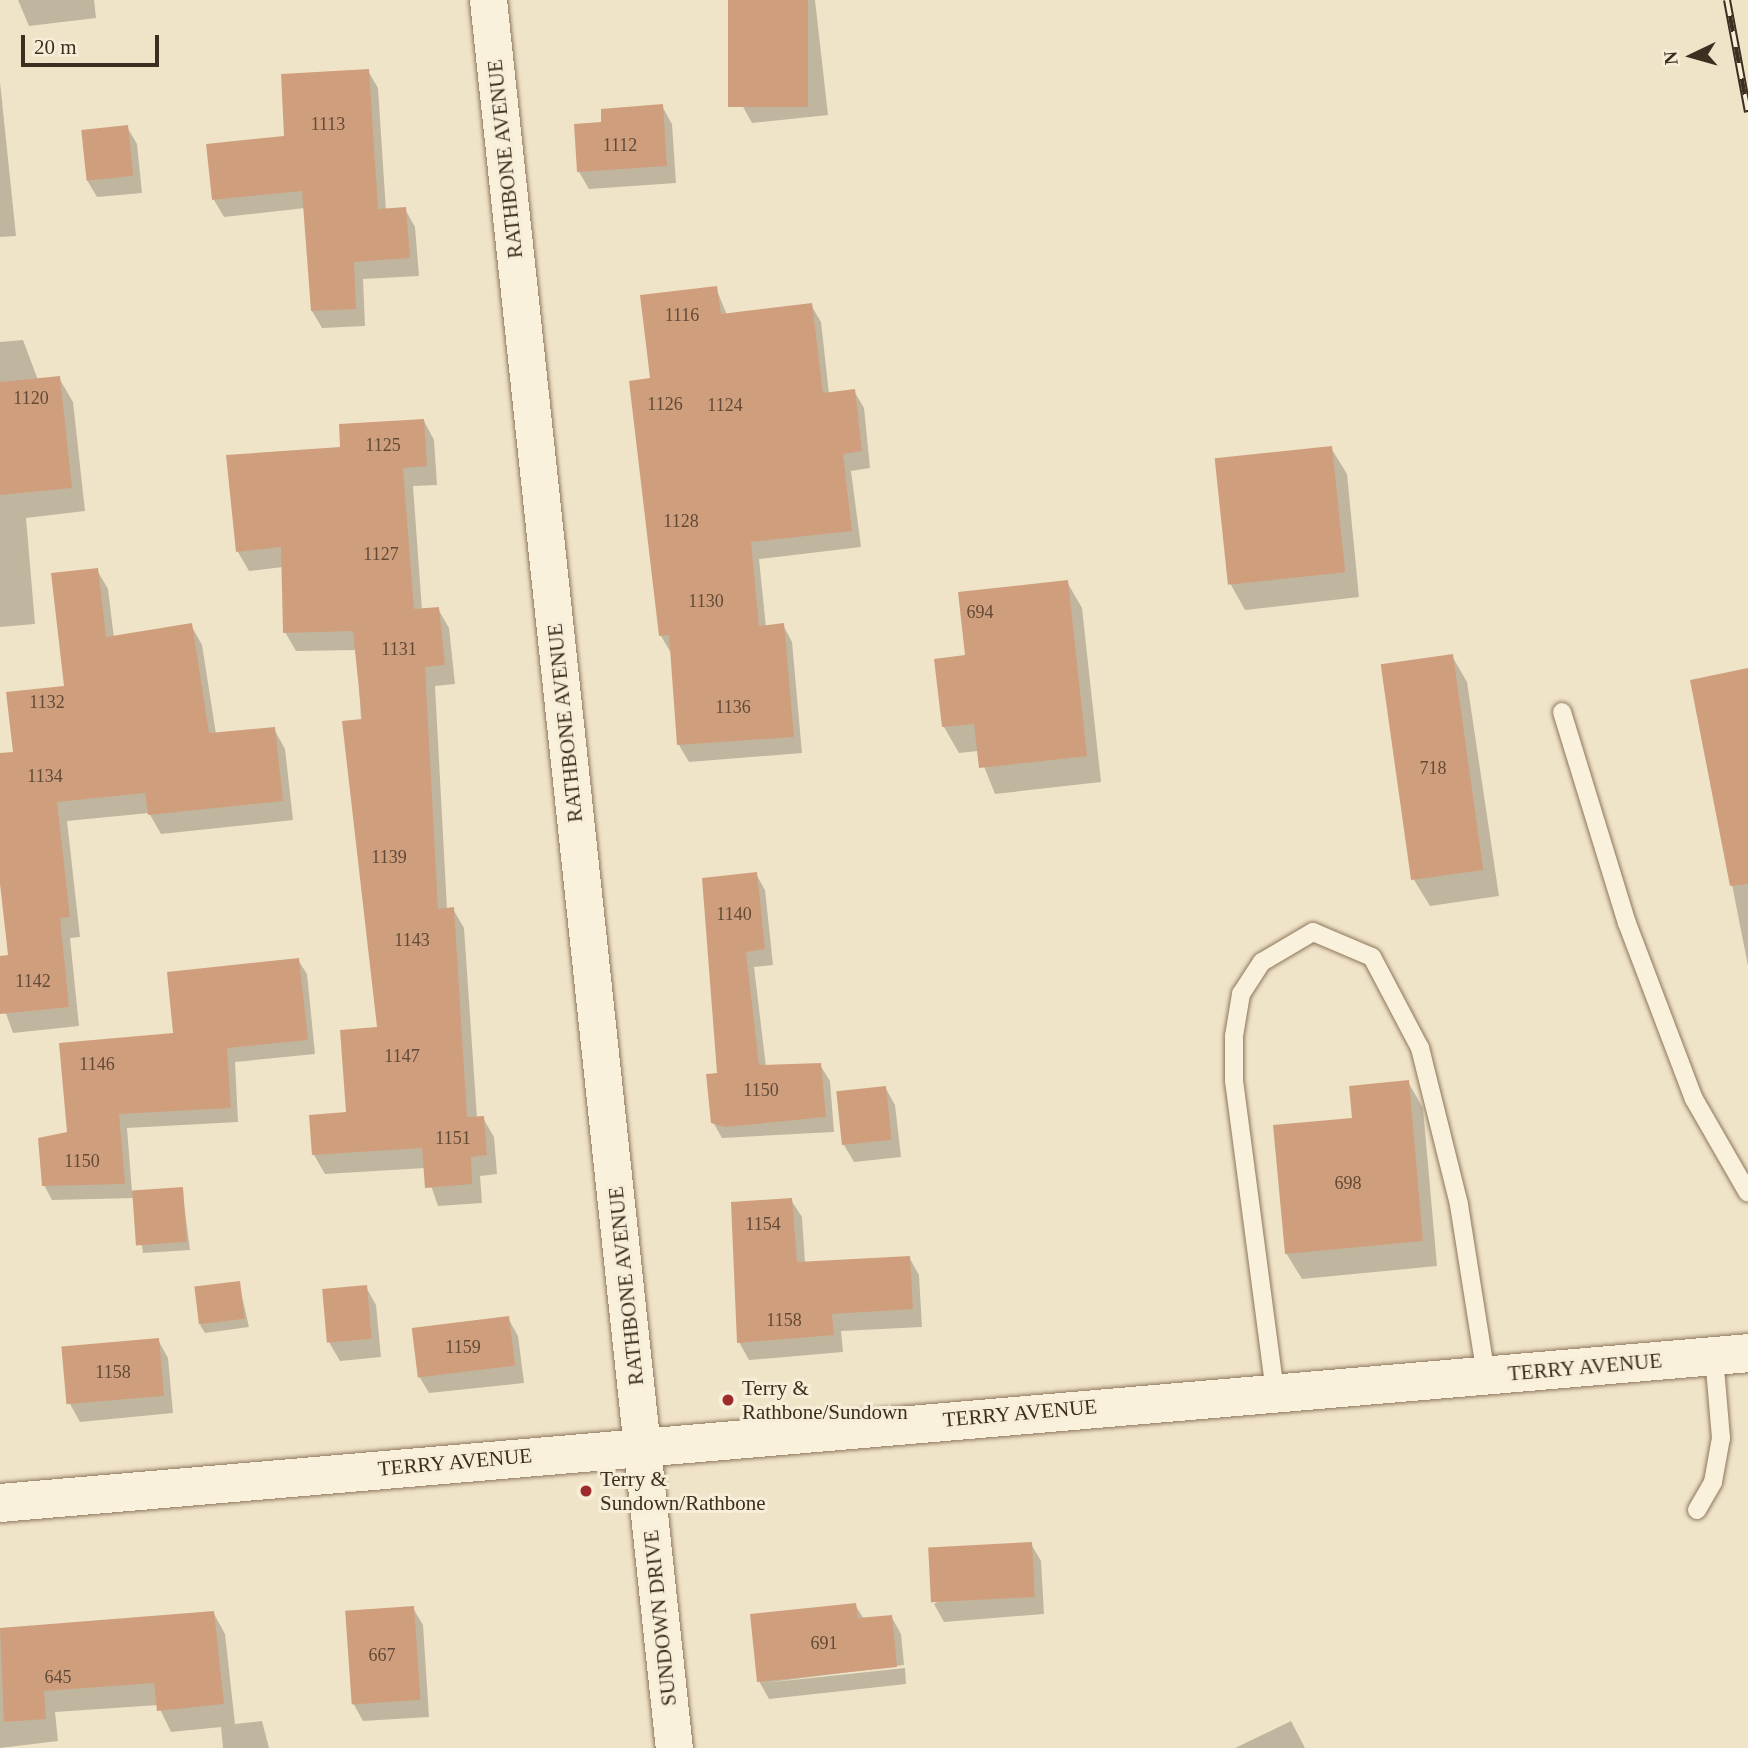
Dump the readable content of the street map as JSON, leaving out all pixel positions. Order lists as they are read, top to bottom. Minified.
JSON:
{"streets":{"street":["RATHBONE AVENUE","TERRY AVENUE","SUNDOWN DRIVE"]},"crossings":[["RATHBONE AVENUE","TERRY AVENUE"],["RATHBONE AVENUE","SUNDOWN DRIVE"],["TERRY AVENUE","SUNDOWN DRIVE"]],"places":["Terry & Rathbone/Sundown","Terry & Sundown/Rathbone"],"house_numbers":["1113","1112","1116","1120","1126","1124","1125","1128","1127","1130","694","1131","1132","1136","718","1134","1139","1140","1143","1142","1147","1146","1150","1151","1150","698","1154","1158","1159","1158","691","667","645"],"scale_bar":"20 m","north":"left"}
